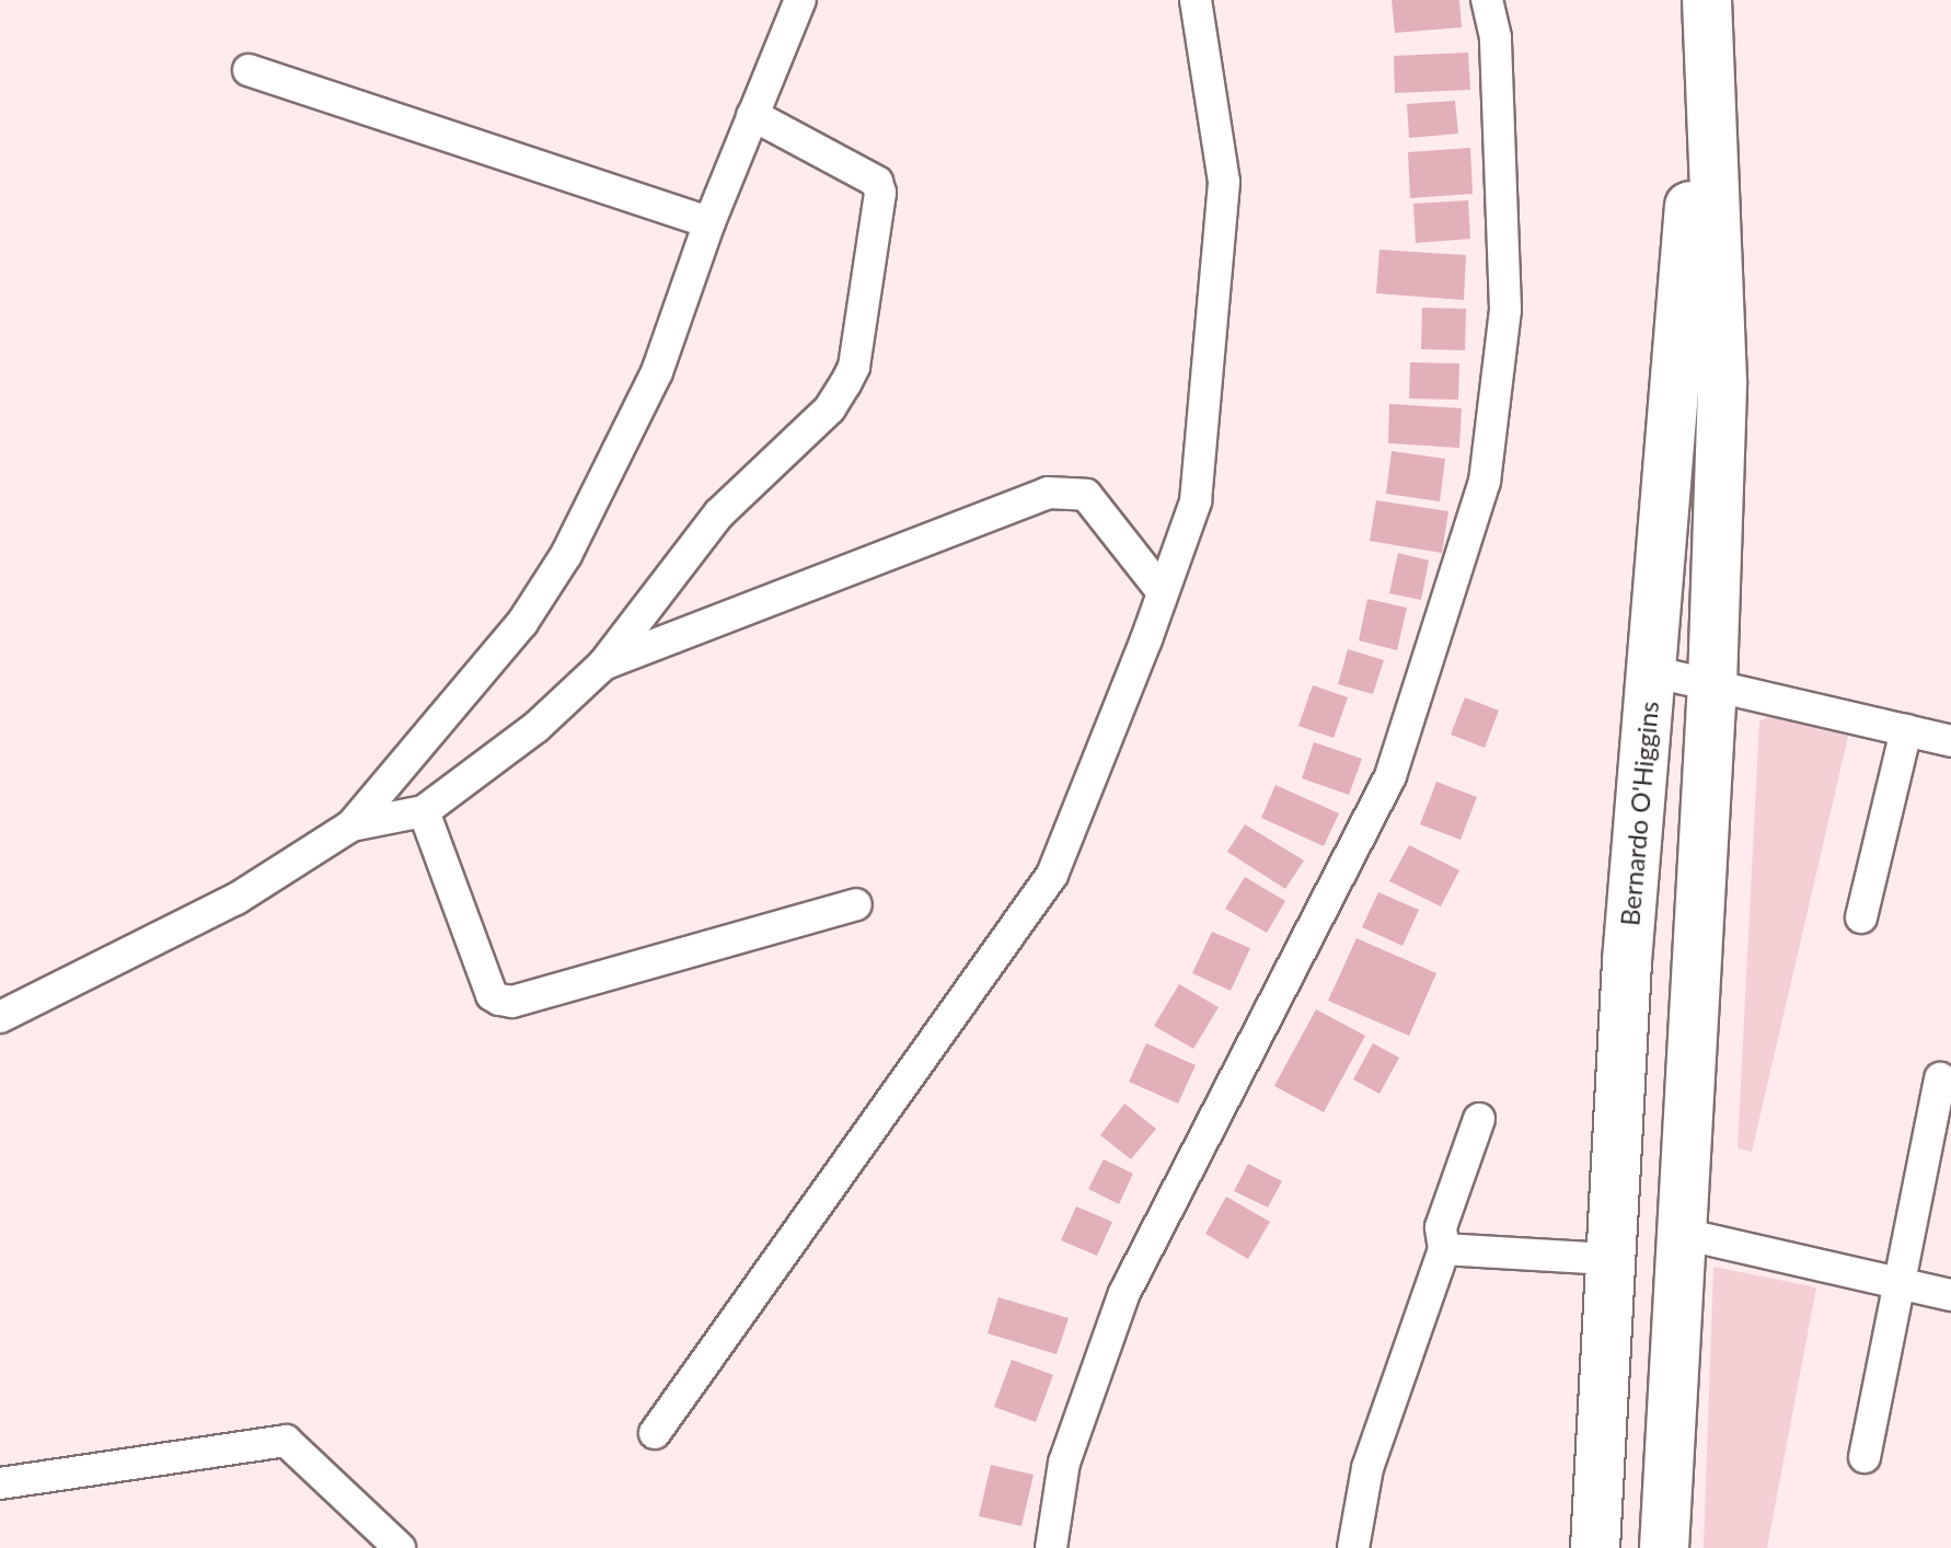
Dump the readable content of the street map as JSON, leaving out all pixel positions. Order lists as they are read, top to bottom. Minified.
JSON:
{"streets":{"main road":["Bernardo O'Higgins"]}}
